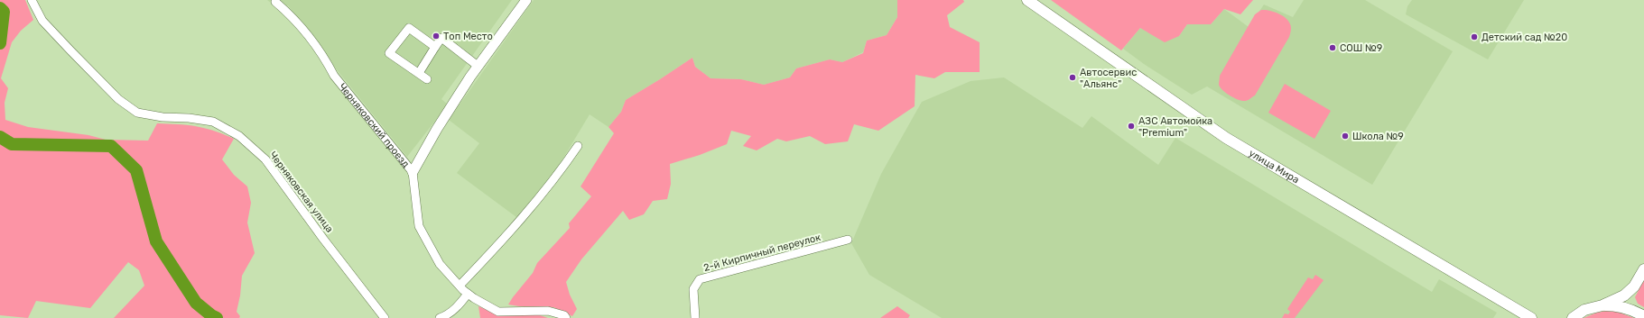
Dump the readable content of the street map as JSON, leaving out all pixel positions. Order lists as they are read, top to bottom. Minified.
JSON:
{"streets":{"main road":["улица Мира"],"street":["Черняковский проезд","Черняковская улица","2-й Кирпичный переулок"]},"places":["Топ Место","Детский сад №20","СОШ №9","Автосервис \"Альянс\"","АЗС Автомойка \"Premium\"","Школа №9"]}
